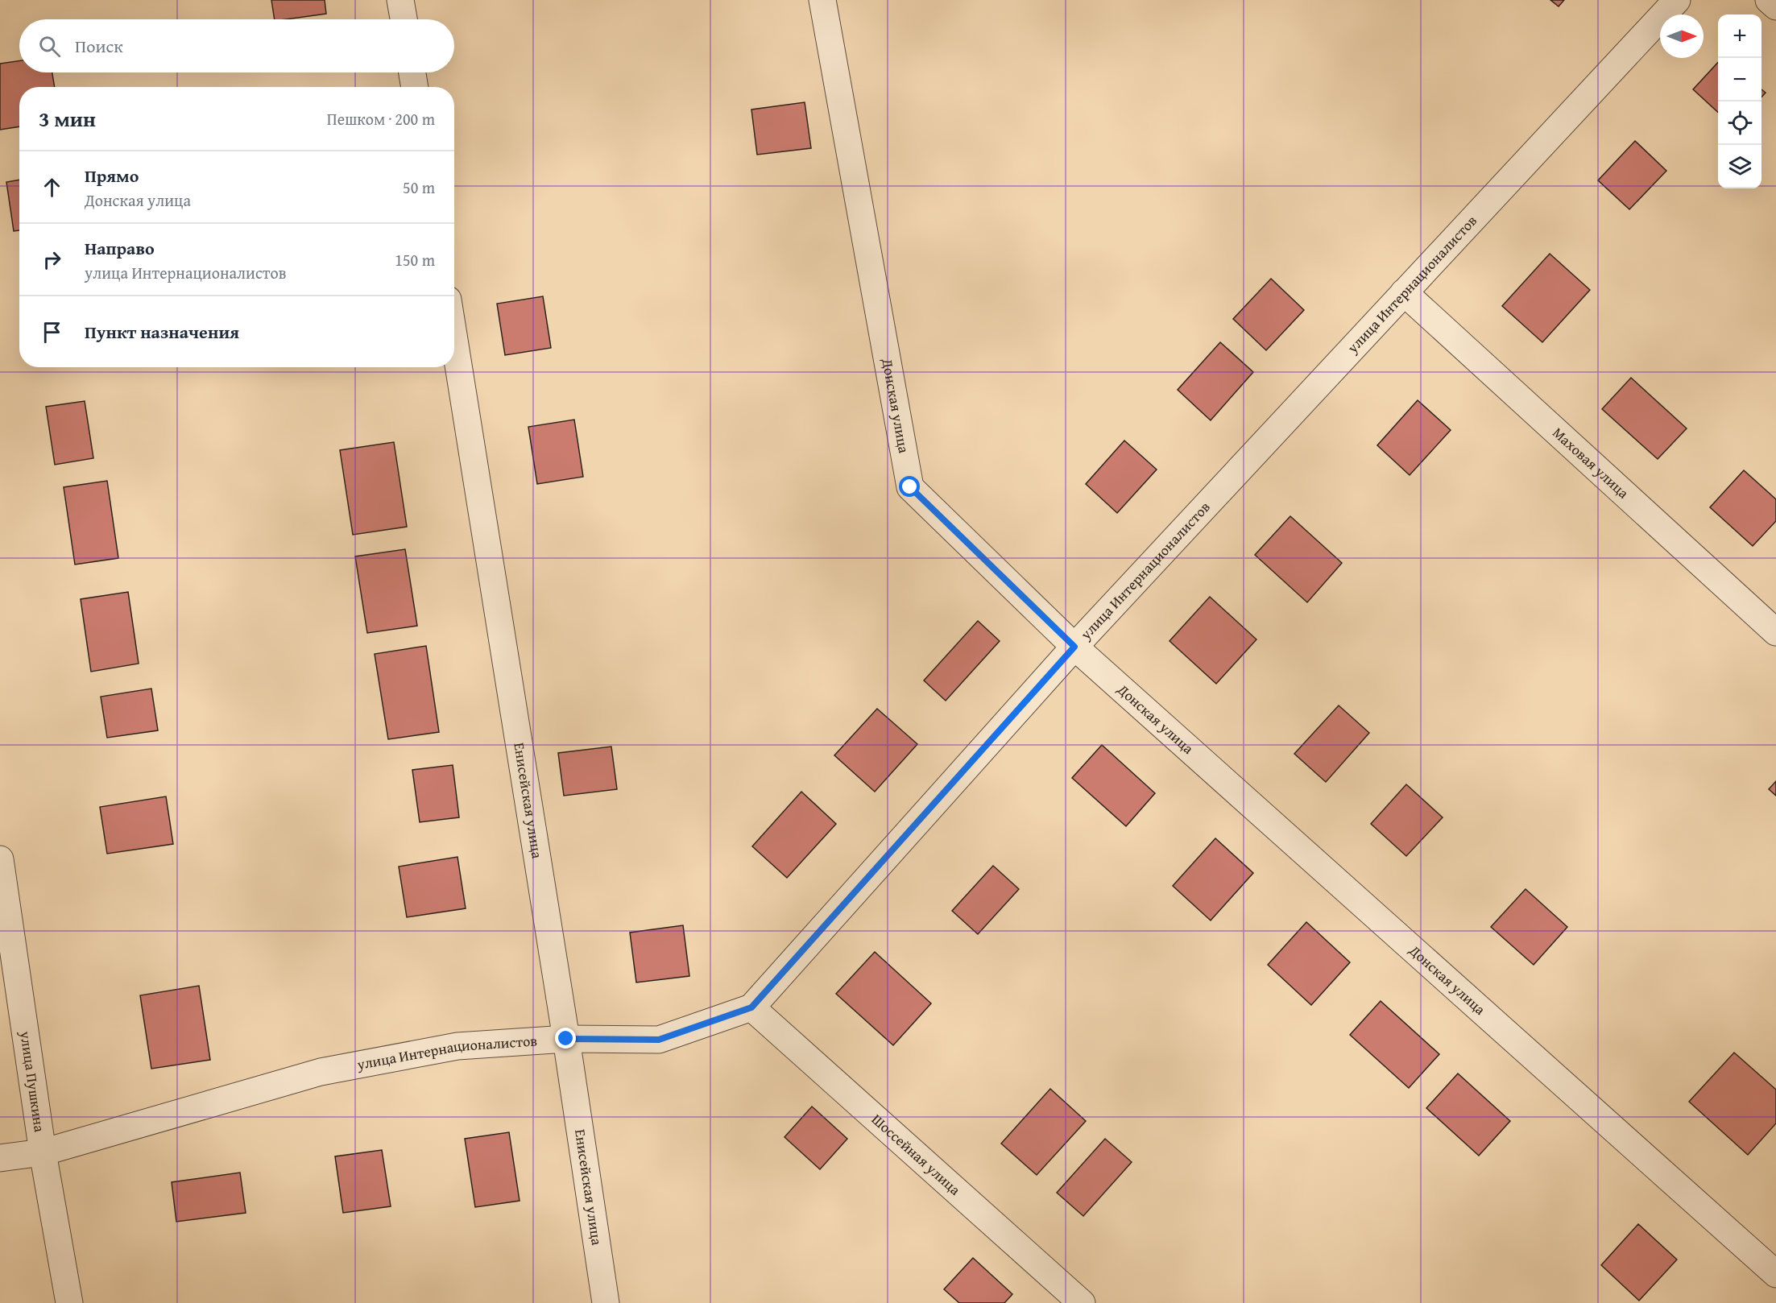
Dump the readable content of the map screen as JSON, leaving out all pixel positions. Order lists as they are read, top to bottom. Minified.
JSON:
{"streets":{"street":["улица Интернационалистов","Донская улица","Маховая улица","Енисейская улица","улица Пушкина","Шоссейная улица"]},"crossings":[["улица Интернационалистов","Донская улица"],["улица Интернационалистов","Маховая улица"],["улица Интернационалистов","Енисейская улица"],["улица Интернационалистов","улица Пушкина"],["улица Интернационалистов","Шоссейная улица"]],"north":"right","page":{"map_buttons":["+","−"],"search":"Поиск","heading":["3 мин","Пешком · 200 m"],"list":[["Прямо","Донская улица","50 m"],["Направо","улица Интернационалистов","150 m"],"Пункт назначения"]}}
